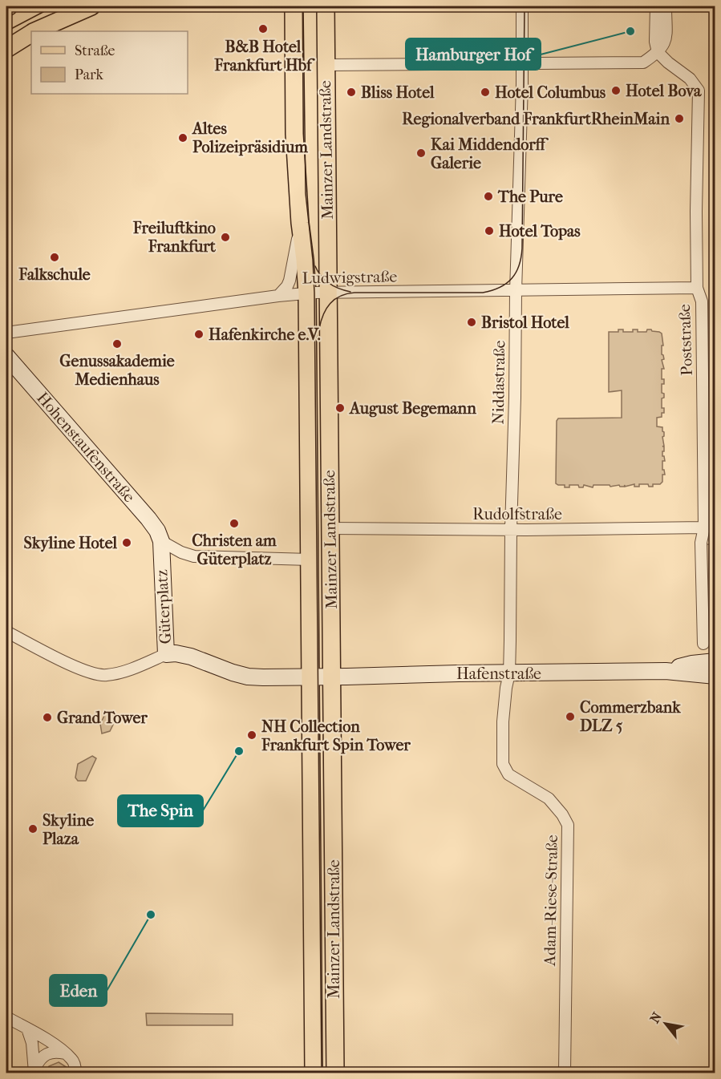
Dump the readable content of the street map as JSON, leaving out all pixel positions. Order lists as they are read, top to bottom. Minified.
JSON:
{"streets":{"main road":["Mainzer Landstraße","Hohenstaufenstraße","Güterplatz","Hafenstraße"],"street":["Ludwigstraße","Poststraße","Niddastraße","Rudolfstraße","Adam-Riese-Straße"]},"crossings":[["Mainzer Landstraße","Ludwigstraße"],["Mainzer Landstraße","Rudolfstraße"],["Mainzer Landstraße","Güterplatz"],["Mainzer Landstraße","Hafenstraße"],["Ludwigstraße","Poststraße"],["Ludwigstraße","Niddastraße"],["Poststraße","Rudolfstraße"],["Niddastraße","Rudolfstraße"],["Niddastraße","Hafenstraße"],["Niddastraße","Adam-Riese-Straße"],["Hohenstaufenstraße","Güterplatz"],["Güterplatz","Hafenstraße"],["Hafenstraße","Adam-Riese-Straße"]],"places":["B&B Hotel Frankfurt Hbf","Hamburger Hof","Hotel Bova","Bliss Hotel","Hotel Columbus","Regionalverband FrankfurtRheinMain","Altes Polizeipräsidium","Kai Middendorff Galerie","The Pure","Hotel Topas","Freiluftkino Frankfurt","Falkschule","Bristol Hotel","Hafenkirche e.V.","Genussakademie Medienhaus","August Begemann","Christen am Güterplatz","Skyline Hotel","Commerzbank DLZ 5","Grand Tower","NH Collection Frankfurt Spin Tower","The Spin","Skyline Plaza","Eden"],"legend":["Straße","Park"],"north":"top left"}
